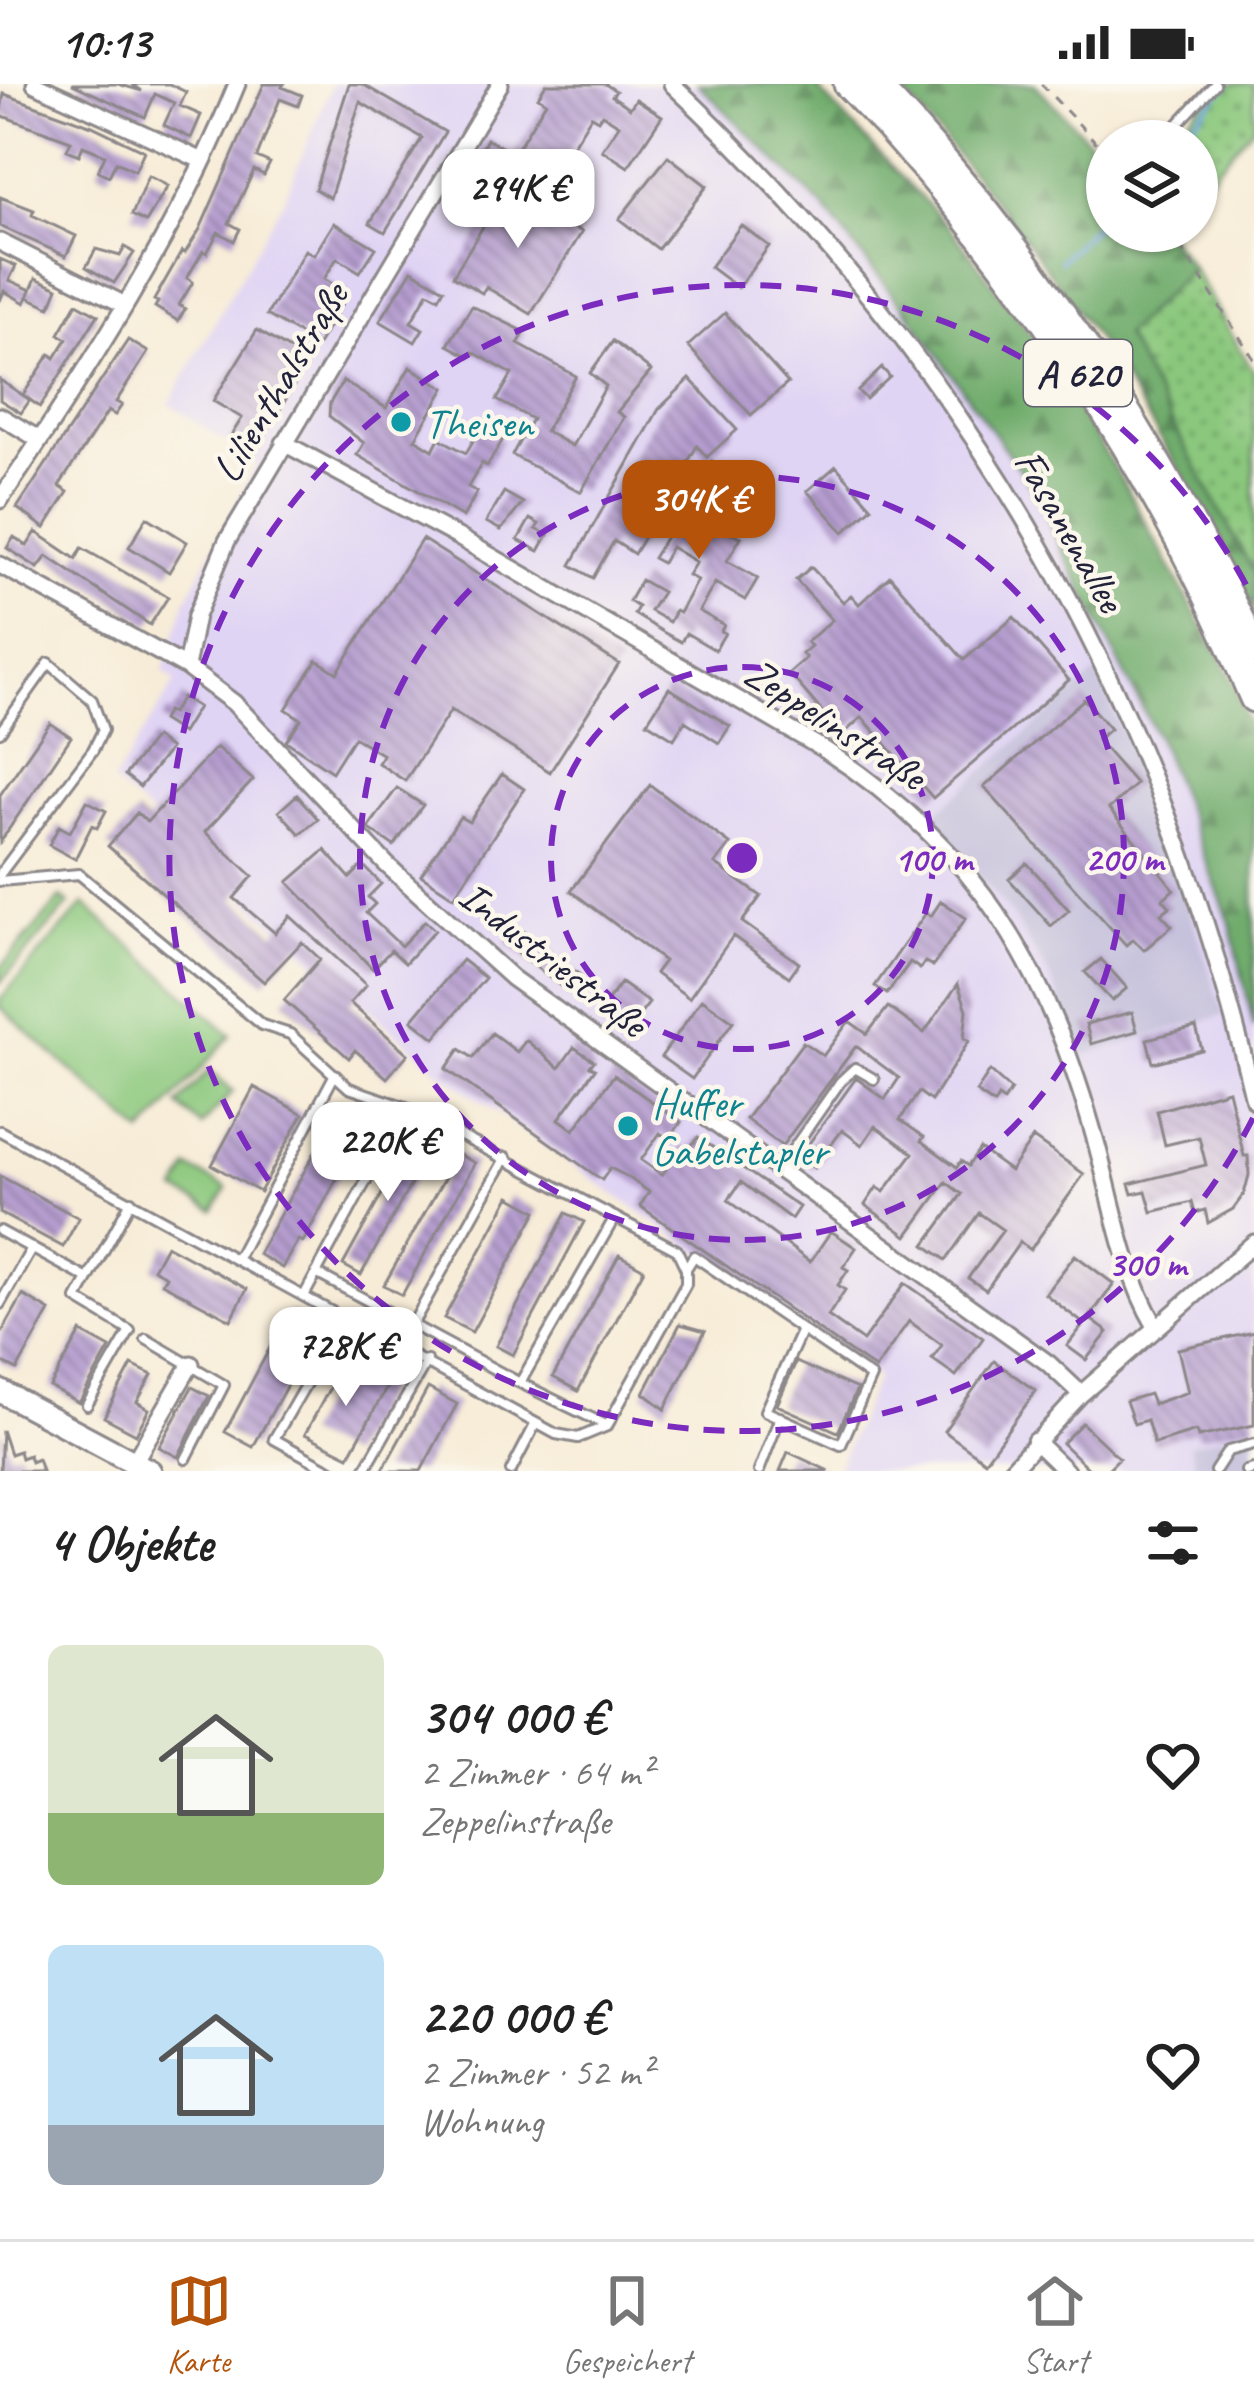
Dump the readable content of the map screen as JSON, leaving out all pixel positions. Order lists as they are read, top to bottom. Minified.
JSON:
{"streets":{"highway":["A 620"],"street":["Lilienthalstraße","Fasanenallee","Zeppelinstraße","Industriestraße"]},"crossings":[["Lilienthalstraße","Zeppelinstraße"],["Lilienthalstraße","Industriestraße"]],"places":["Theisen","Huffer Gabelstapler"],"page":{"status":"10:13","price":["294K €","304K €","220K €","728K €"],"heading":"4 Objekte","list":[{"name":"304 000 €","note":"2 Zimmer · 64 m² · Zeppelinstraße"},{"name":"220 000 €","note":"2 Zimmer · 52 m² · Wohnung"}],"tabs":["Karte","Gespeichert","Start"]},"rings":["100 m","200 m","300 m"]}
